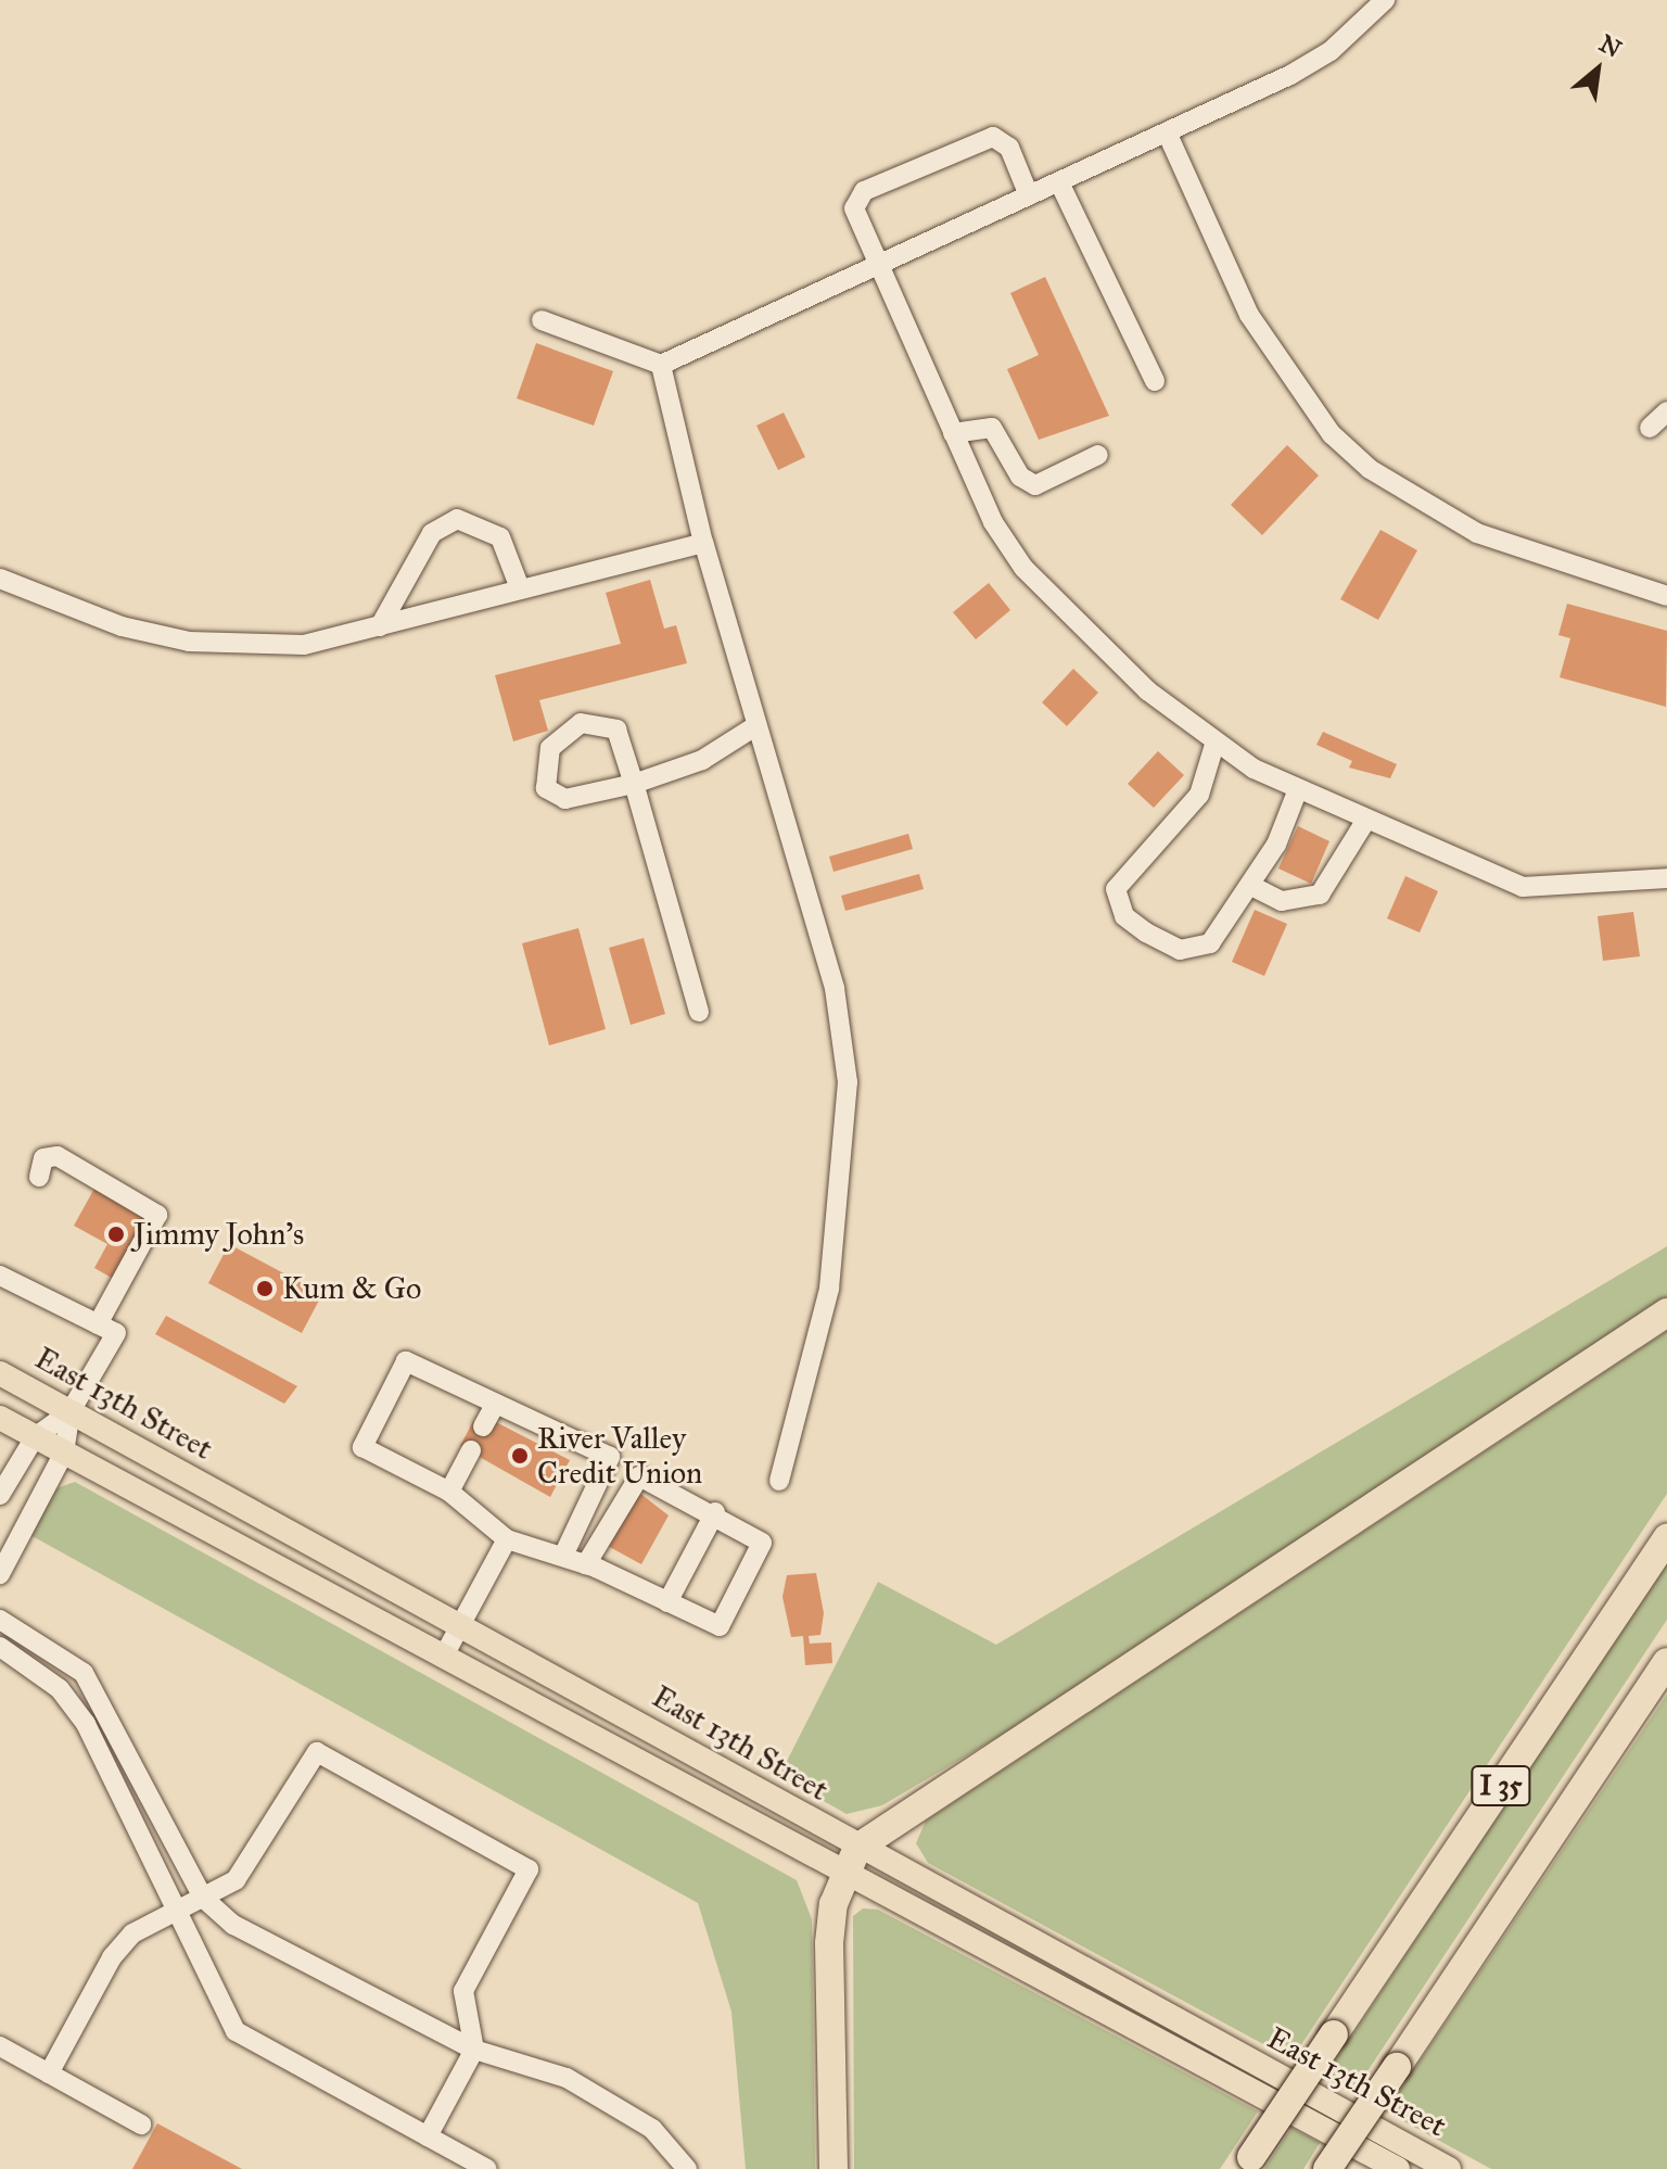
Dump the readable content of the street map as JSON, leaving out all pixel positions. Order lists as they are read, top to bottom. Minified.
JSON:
{"streets":{"highway":["I 35"],"main road":["East 13th Street"]},"places":["Jimmy John's","Kum & Go","River Valley Credit Union"],"north":"top right"}
